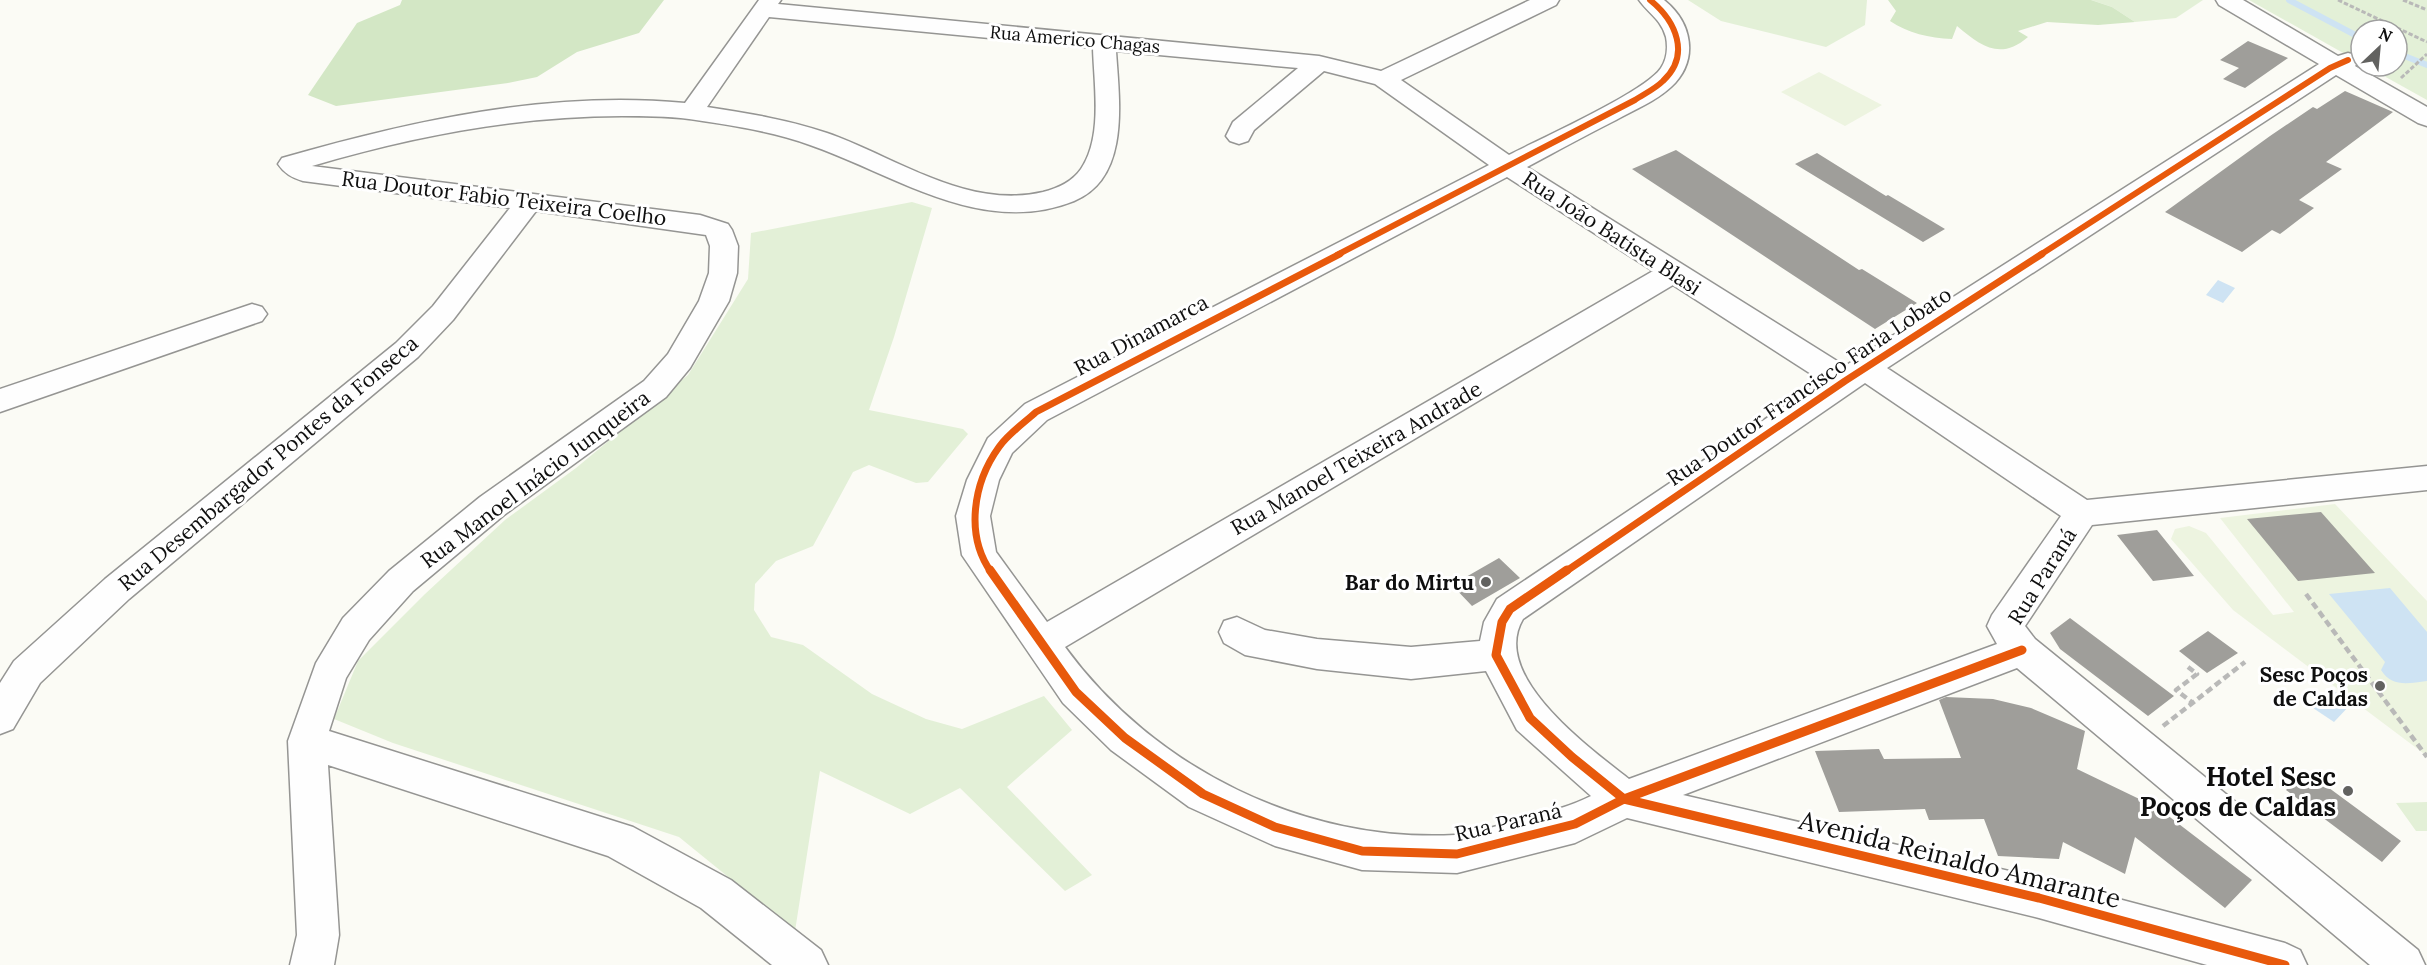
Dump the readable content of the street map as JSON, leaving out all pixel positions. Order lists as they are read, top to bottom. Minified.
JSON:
{"streets":{"street":["Rua Americo Chagas","Rua Doutor Fabio Teixeira Coelho","Rua João Batista Blasi","Rua Dinamarca","Rua Doutor Francisco Faria Lobato","Rua Manoel Teixeira Andrade","Rua Desembargador Pontes da Fonseca","Rua Manoel Inácio Junqueira","Rua Paraná","Avenida Reinaldo Amarante"]},"crossings":[["Rua Americo Chagas","Rua João Batista Blasi"],["Rua Doutor Fabio Teixeira Coelho","Rua Desembargador Pontes da Fonseca"],["Rua Doutor Fabio Teixeira Coelho","Rua Manoel Inácio Junqueira"],["Rua João Batista Blasi","Rua Dinamarca"],["Rua João Batista Blasi","Rua Doutor Francisco Faria Lobato"],["Rua João Batista Blasi","Rua Manoel Teixeira Andrade"],["Rua João Batista Blasi","Rua Paraná"],["Rua Dinamarca","Rua Manoel Teixeira Andrade"],["Rua Dinamarca","Rua Paraná"],["Rua Manoel Teixeira Andrade","Rua Paraná"],["Rua Paraná","Avenida Reinaldo Amarante"]],"places":["Bar do Mirtu","Sesc Poços de Caldas","Hotel Sesc Poços de Caldas"],"north":"top right"}
